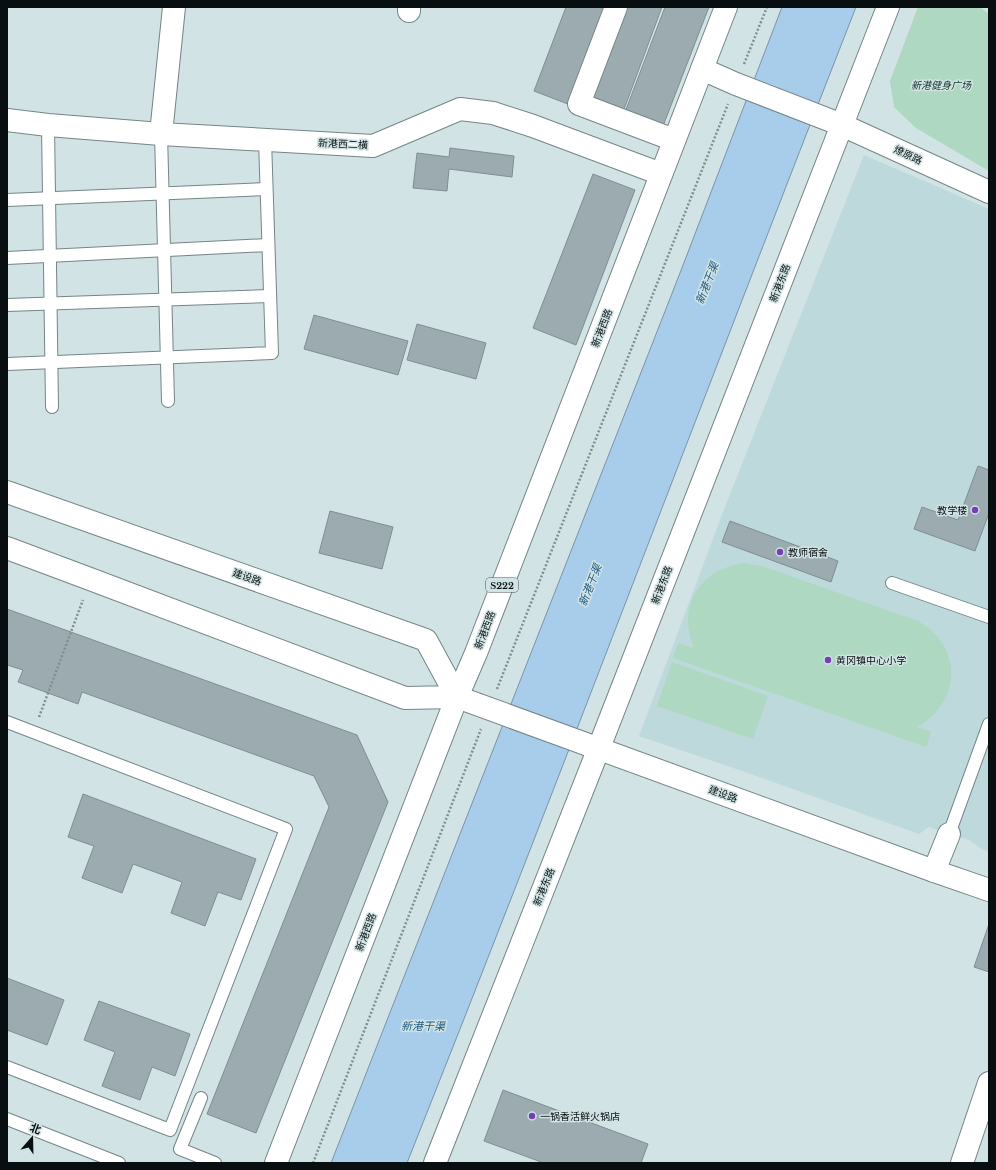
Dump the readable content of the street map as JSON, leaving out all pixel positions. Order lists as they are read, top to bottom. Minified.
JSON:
{"streets":{"main road":["新港西二横","燎原路","新港东路","新港西路","建设路","S222"]},"crossings":[["新港西二横","新港西路"],["燎原路","新港东路"],["燎原路","新港西路"],["新港东路","建设路"],["新港西路","建设路"]],"water":["新港干渠"],"parks":["新港健身广场"],"places":["教学楼","教师宿舍","黄冈镇中心小学","一锅香活鲜火锅店"],"north":"top"}
